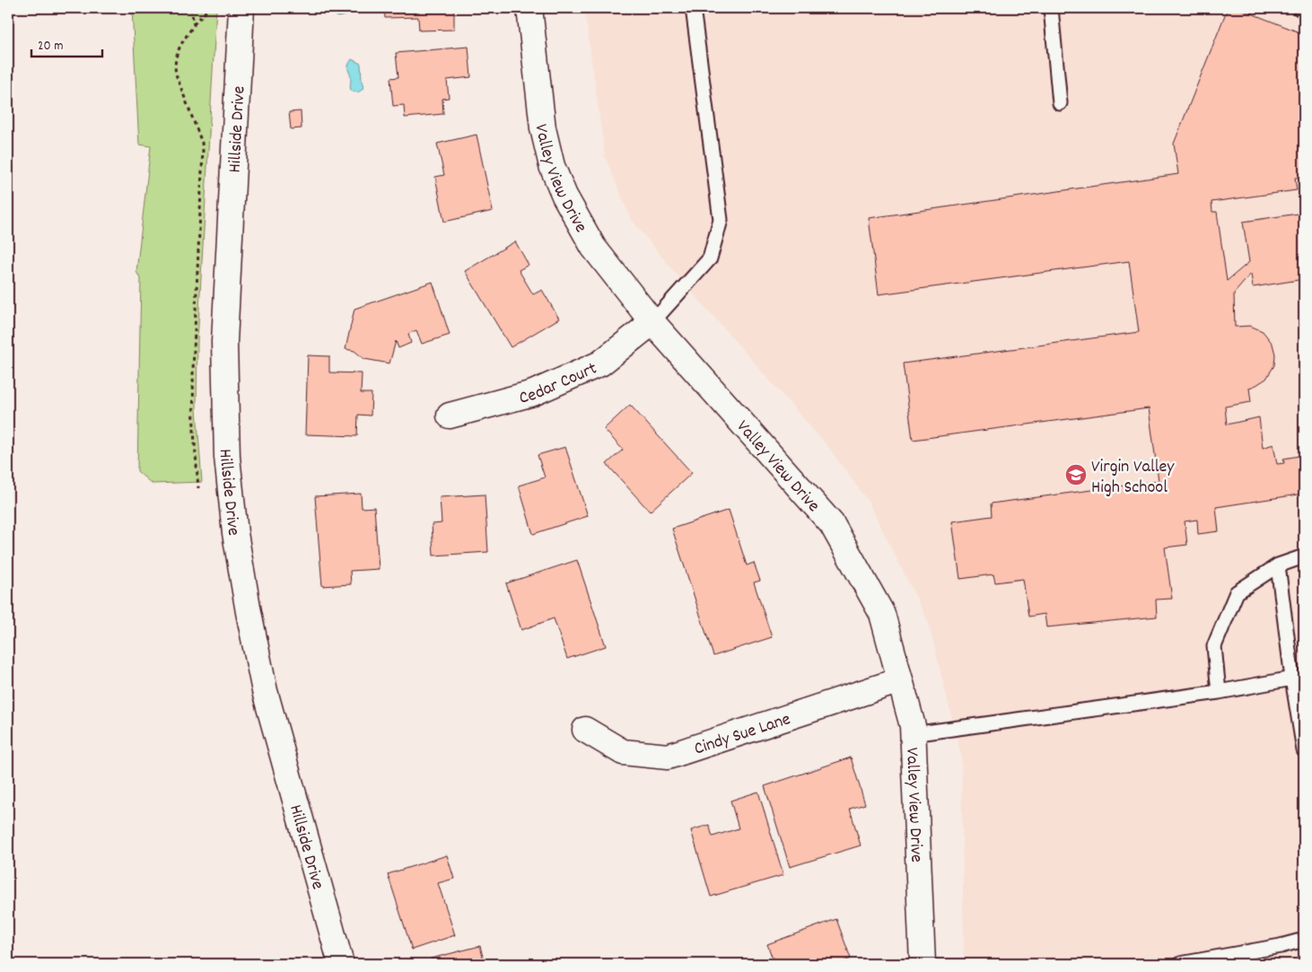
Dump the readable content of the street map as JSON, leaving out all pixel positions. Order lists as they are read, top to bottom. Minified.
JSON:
{"streets":{"street":["Hillside Drive","Valley View Drive","Cedar Court","Cindy Sue Lane"]},"crossings":[["Valley View Drive","Cedar Court"],["Valley View Drive","Cindy Sue Lane"]],"places":{"school or university":["Virgin Valley High School"]},"scale_bar":"20 m"}
